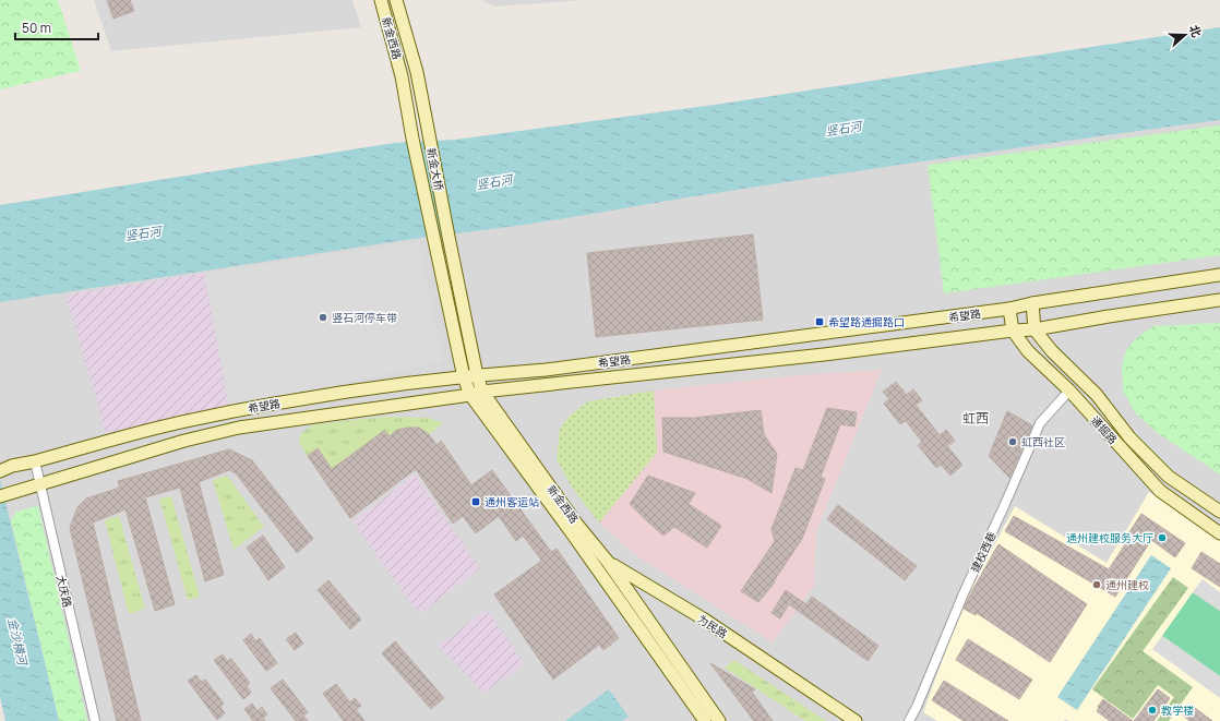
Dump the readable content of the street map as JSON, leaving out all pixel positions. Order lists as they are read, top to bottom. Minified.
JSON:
{"streets":{"main road":["新金西路","新金大桥","希望路","通掘路","为民路"],"street":["建校西巷","大庆路"]},"crossings":[["新金西路","新金大桥"],["新金西路","希望路"],["新金西路","为民路"],["希望路","通掘路"],["希望路","大庆路"],["通掘路","建校西巷"]],"districts":["虹西"],"water":["竖石河","金沙横河"],"places":{"other":["竖石河停车带","虹西社区","通州建校服务大厅","通州建校","教学楼"],"transit":["希望路通掘路口","通州客运站"]},"scale_bar":"50 m","north":"right"}
